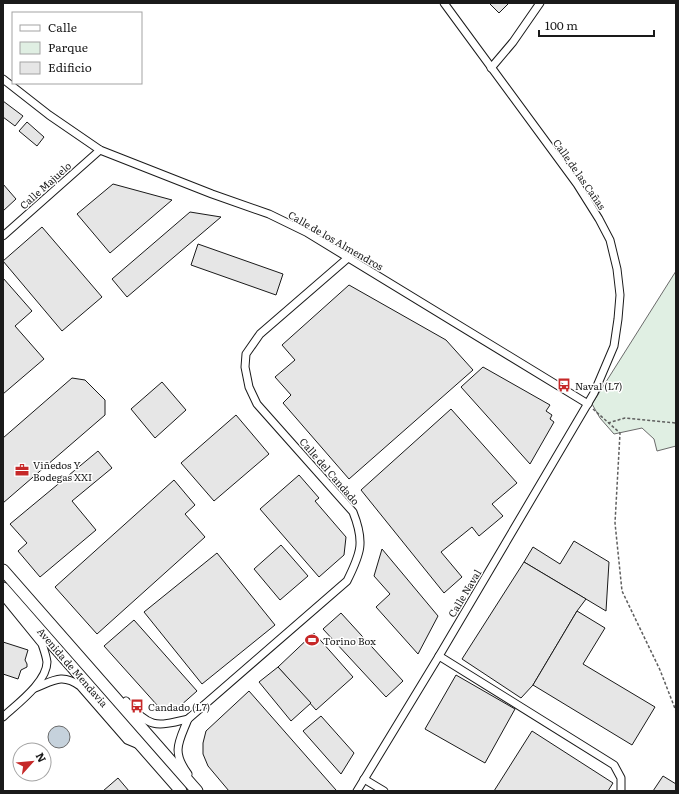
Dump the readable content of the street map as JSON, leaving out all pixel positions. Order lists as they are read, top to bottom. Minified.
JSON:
{"streets":{"main road":["Avenida de Mendavia"],"street":["Calle de las Cañas","Calle Majuelo","Calle de los Almendros","Calle del Candado","Calle Naval"]},"crossings":[["Calle de las Cañas","Calle de los Almendros"],["Calle de las Cañas","Calle Naval"],["Calle Majuelo","Calle de los Almendros"],["Calle de los Almendros","Calle del Candado"],["Calle de los Almendros","Calle Naval"],["Calle del Candado","Avenida de Mendavia"]],"places":{"bus stop":["Naval (L7)","Candado (L7)"],"office":["Viñedos Y Bodegas XXI"],"sports":["Torino Box"]},"legend":["Calle","Parque","Edificio"],"scale_bar":"100 m","north":"top right"}
